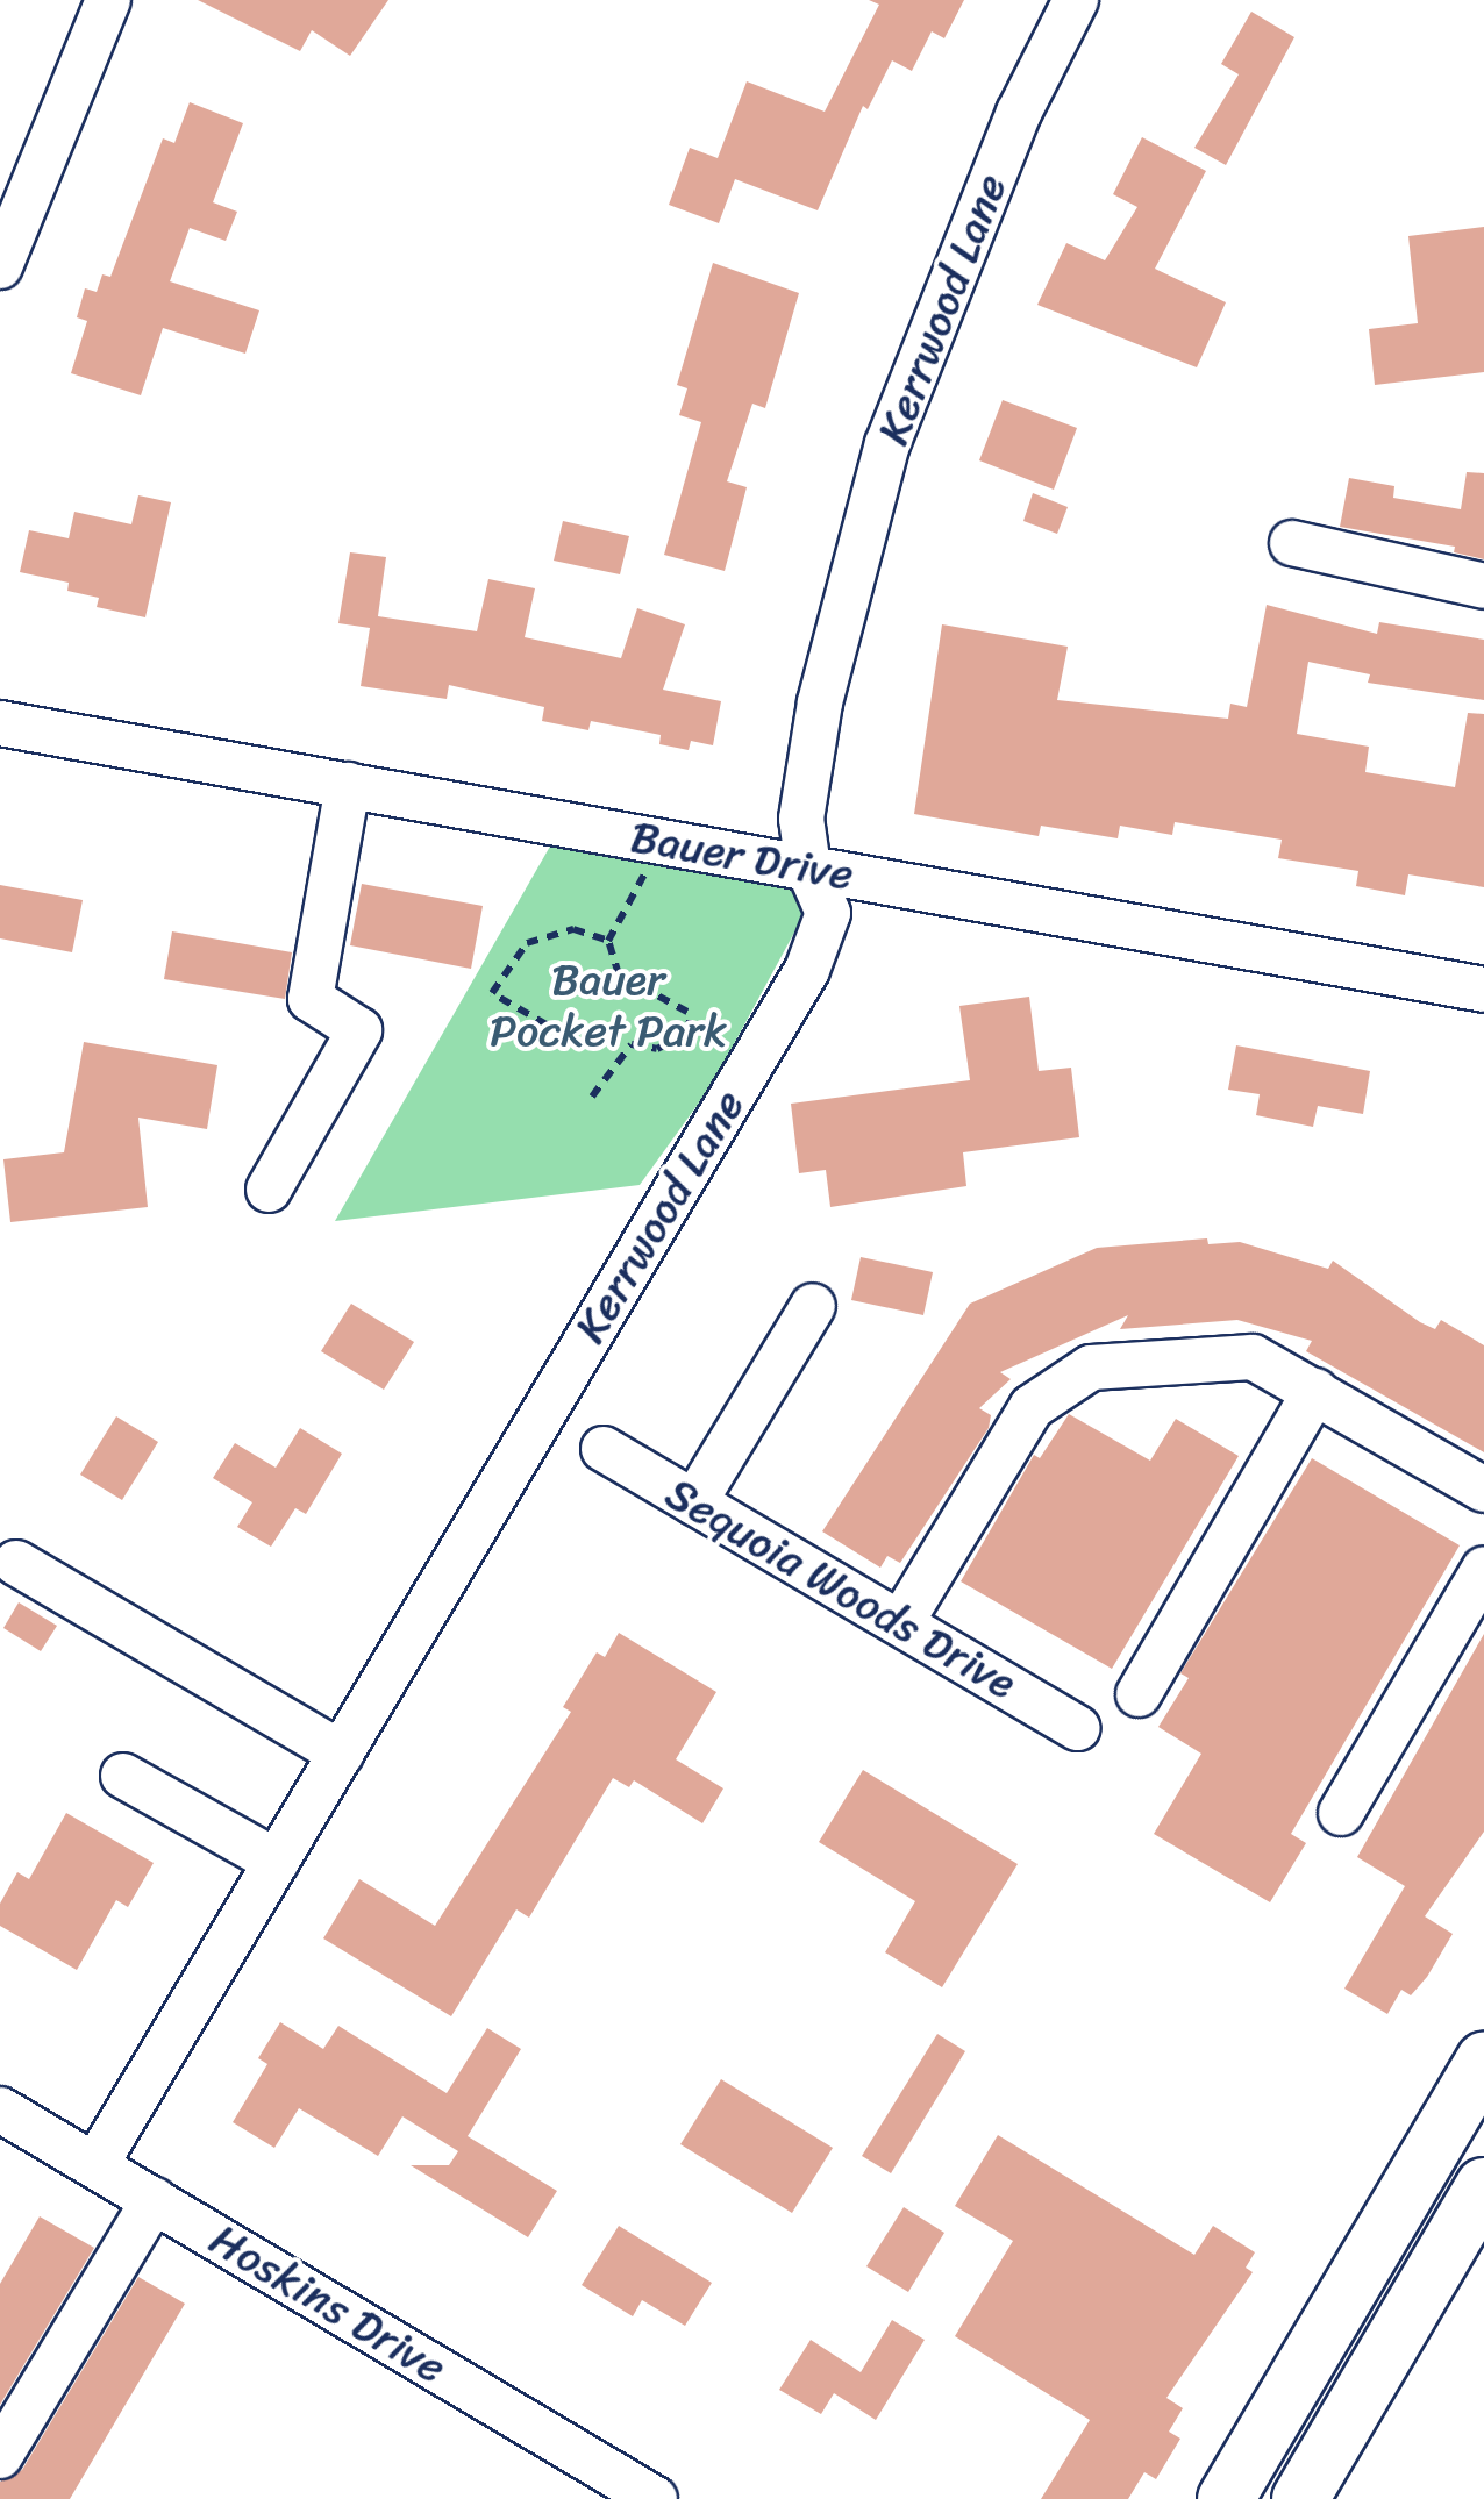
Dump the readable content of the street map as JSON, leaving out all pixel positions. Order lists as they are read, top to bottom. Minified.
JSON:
{"streets":{"street":["Kerrwood Lane","Bauer Drive","Sequoia Woods Drive","Hoskins Drive"]},"crossings":[["Kerrwood Lane","Bauer Drive"],["Kerrwood Lane","Hoskins Drive"]],"parks":["Bauer Pocket Park"]}
